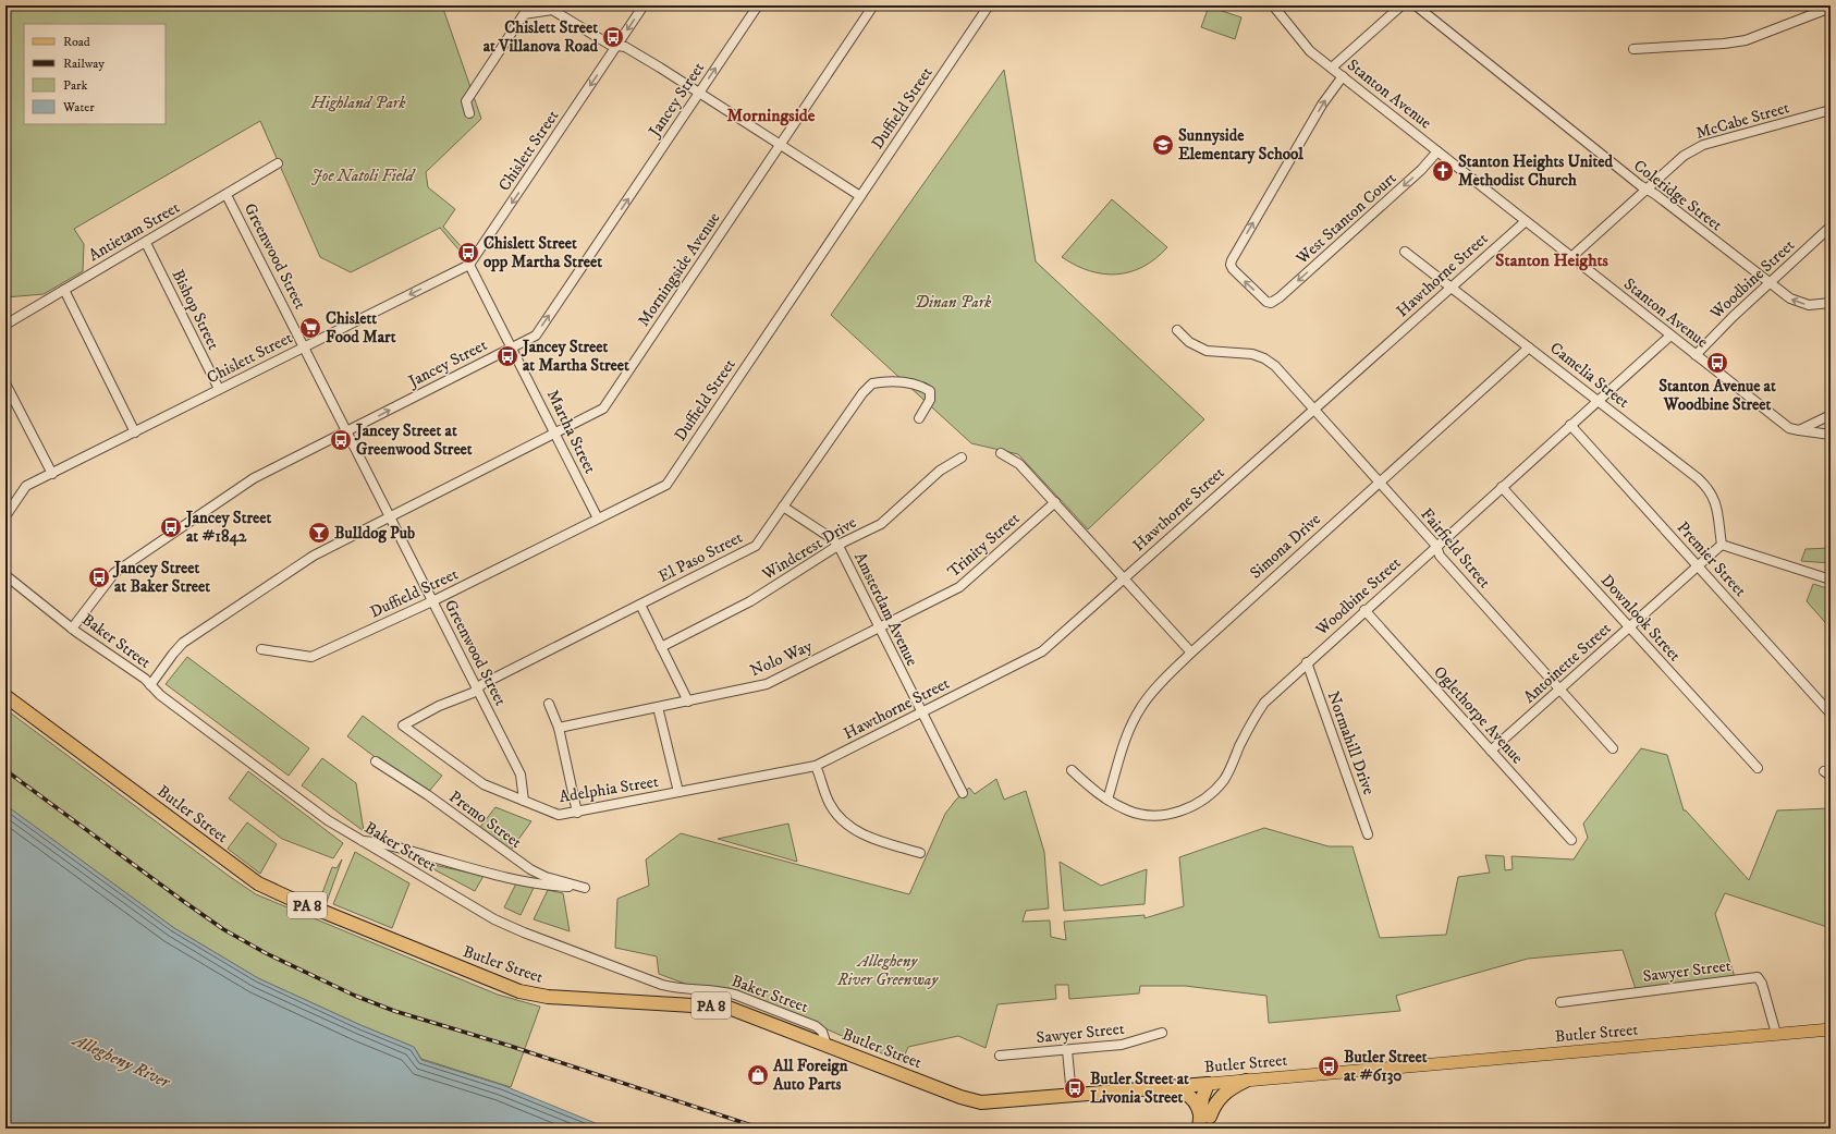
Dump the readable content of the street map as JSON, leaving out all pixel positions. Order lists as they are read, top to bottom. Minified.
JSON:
{"streets":{"highway":["Butler Street","PA 8"],"street":["Stanton Avenue","Jancey Street","Duffield Street","McCabe Street","Chislett Street","Coleridge Street","West Stanton Court","Antietam Street","Greenwood Street","Morningside Avenue","Hawthorne Street","Woodbine Street","Bishop Street","Camelia Street","Martha Street","Trinity Street","Simona Drive","Windcrest Drive","Fairfield Street","El Paso Street","Premier Street","Amsterdam Avenue","Downlook Street","Baker Street","Nolo Way","Antoinette Street","Oglethorpe Avenue","Normahill Drive","Adelphia Street","Premo Street","Sawyer Street"]},"crossings":[["Stanton Avenue","McCabe Street"],["Stanton Avenue","West Stanton Court"],["Stanton Avenue","Hawthorne Street"],["Stanton Avenue","Woodbine Street"],["Jancey Street","Greenwood Street"],["Jancey Street","Martha Street"],["Jancey Street","Baker Street"],["Duffield Street","Greenwood Street"],["Duffield Street","Martha Street"],["McCabe Street","Coleridge Street"],["Chislett Street","Greenwood Street"],["Chislett Street","Bishop Street"],["Chislett Street","Martha Street"],["Coleridge Street","Woodbine Street"],["Antietam Street","Greenwood Street"],["Antietam Street","Bishop Street"],["Greenwood Street","Morningside Avenue"],["Greenwood Street","El Paso Street"],["Greenwood Street","Adelphia Street"],["Morningside Avenue","Martha Street"],["Morningside Avenue","Baker Street"],["Hawthorne Street","Camelia Street"],["Hawthorne Street","Fairfield Street"],["Hawthorne Street","Amsterdam Avenue"],["Hawthorne Street","Adelphia Street"],["Woodbine Street","Camelia Street"],["Woodbine Street","Simona Drive"],["Woodbine Street","Fairfield Street"],["Woodbine Street","Premier Street"],["Woodbine Street","Downlook Street"],["Woodbine Street","Oglethorpe Avenue"],["Woodbine Street","Normahill Drive"],["Camelia Street","Simona Drive"],["Camelia Street","Antoinette Street"],["Trinity Street","Amsterdam Avenue"],["Trinity Street","Nolo Way"],["Simona Drive","Fairfield Street"],["Windcrest Drive","Amsterdam Avenue"],["Fairfield Street","Antoinette Street"],["El Paso Street","Amsterdam Avenue"],["El Paso Street","Adelphia Street"],["Premier Street","Antoinette Street"],["Amsterdam Avenue","Nolo Way"],["Downlook Street","Antoinette Street"],["Baker Street","Butler Street"],["Baker Street","Premo Street"],["Antoinette Street","Oglethorpe Avenue"],["Butler Street","Sawyer Street"]],"one_way":["Jancey Street","Chislett Street"],"districts":["Morningside","Stanton Heights"],"water":["Allegheny River"],"parks":["Highland Park","Joe Natoli Field","Dinan Park","Allegheny River Greenway"],"places":{"bus stop":["Chislett Street at Villanova Road","Chislett Street opp Martha Street","Jancey Street at Martha Street","Stanton Avenue at Woodbine Street","Jancey Street at Greenwood Street","Jancey Street at #1842","Jancey Street at Baker Street","Butler Street at #6130","Butler Street at Livonia Street"],"school or university":["Sunnyside Elementary School"],"church":["Stanton Heights United Methodist Church"],"supermarket":["Chislett Food Mart"],"bar":["Bulldog Pub"],"shop":["All Foreign Auto Parts"]},"legend":["Road","Railway","Park","Water"]}
